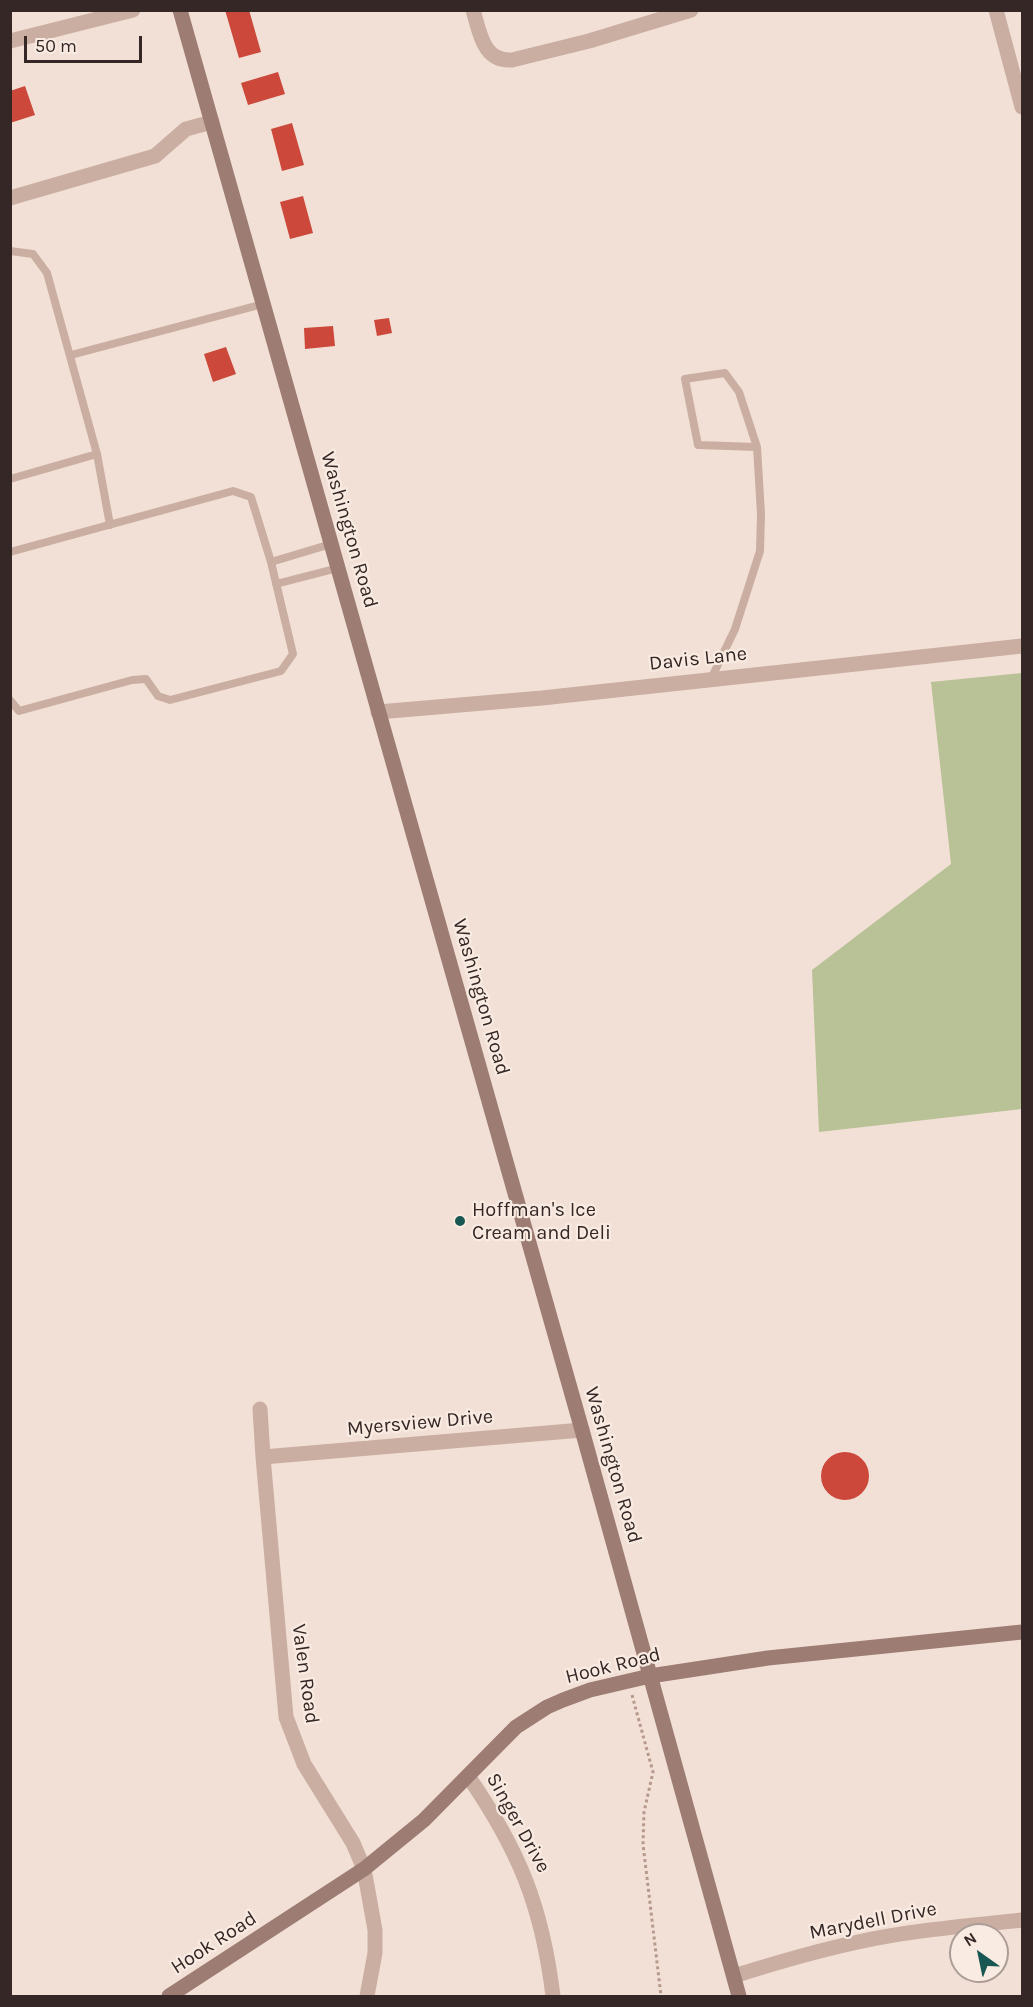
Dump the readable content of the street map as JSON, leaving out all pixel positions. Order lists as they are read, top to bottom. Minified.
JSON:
{"streets":{"main road":["Washington Road","Hook Road"],"street":["Davis Lane","Myersview Drive","Valen Road","Singer Drive","Marydell Drive"]},"crossings":[["Washington Road","Davis Lane"],["Washington Road","Myersview Drive"],["Washington Road","Hook Road"],["Washington Road","Marydell Drive"],["Myersview Drive","Valen Road"],["Hook Road","Valen Road"],["Hook Road","Singer Drive"]],"places":["Hoffman's Ice Cream and Deli"],"scale_bar":"50 m","north":"top left"}
